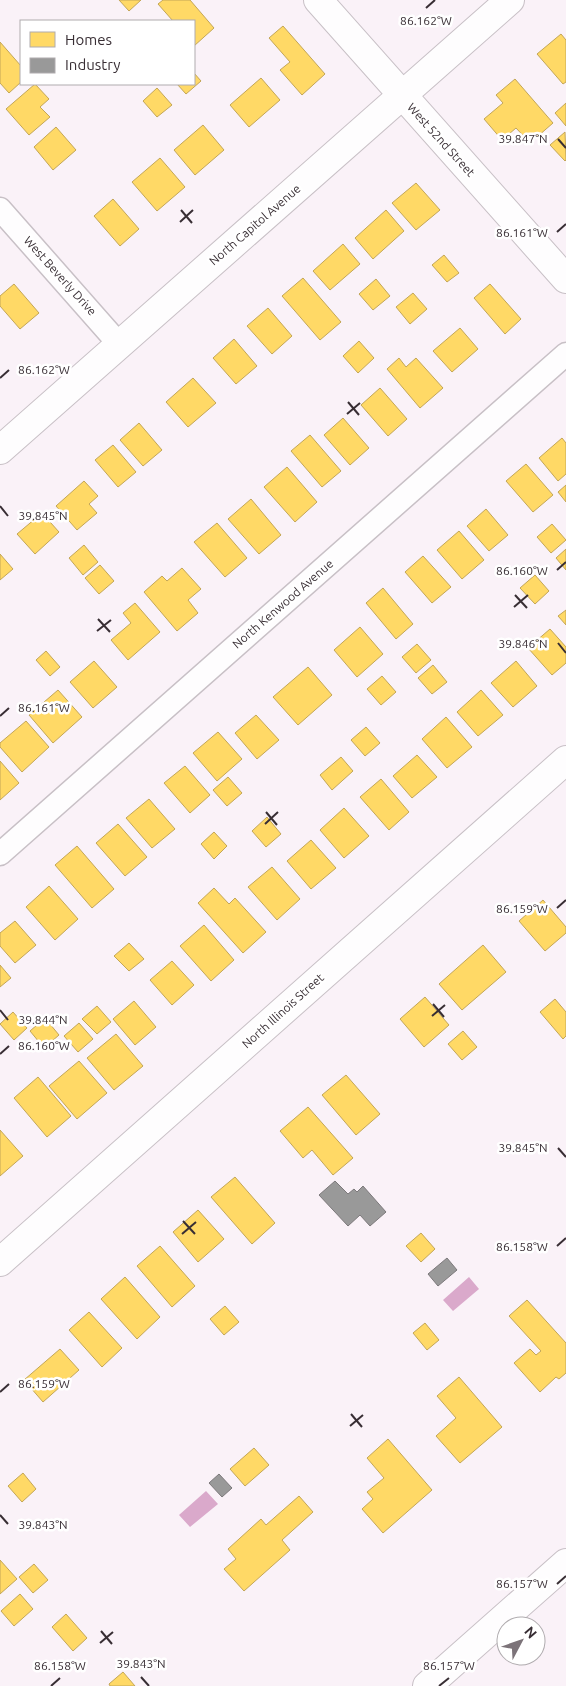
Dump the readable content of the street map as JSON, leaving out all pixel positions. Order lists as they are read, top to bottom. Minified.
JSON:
{"streets":{"street":["West 52nd Street","North Capitol Avenue","West Beverly Drive","North Kenwood Avenue","North Illinois Street"]},"crossings":[["West 52nd Street","North Capitol Avenue"],["North Capitol Avenue","West Beverly Drive"]],"legend":["Homes","Industry"],"north":"top right","coordinates":["86.162°W","39.847°N","86.161°W","39.845°N","86.160°W","39.846°N","86.159°W","39.844°N","86.158°W","39.843°N","86.157°W"]}
